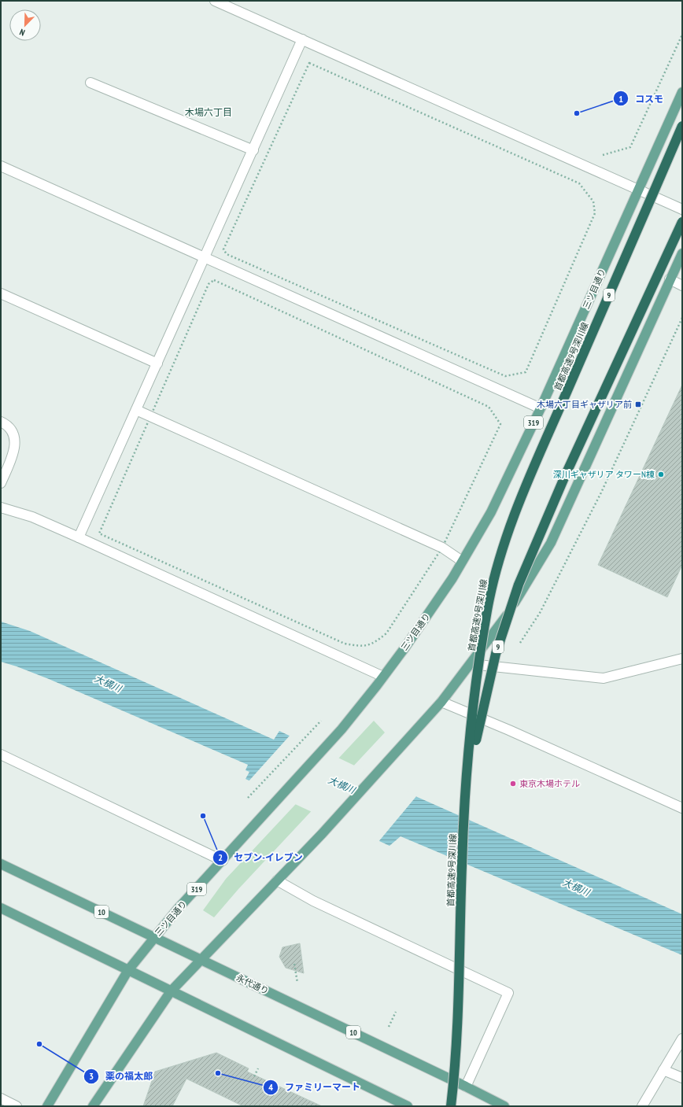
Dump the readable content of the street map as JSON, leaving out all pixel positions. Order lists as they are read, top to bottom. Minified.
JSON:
{"streets":{"highway":["9","首都高速9号深川線"],"main road":["三ツ目通り","319","10","永代通り"]},"crossings":[["三ツ目通り","永代通り"]],"districts":["木場六丁目"],"water":["大横川"],"places":{"other":["コスモ","深川ギャザリア タワーN棟","東京木場ホテル","セブン-イレブン","薬の福太郎","ファミリーマート"],"transit":["木場六丁目ギャザリア前"]},"north":"bottom left"}
